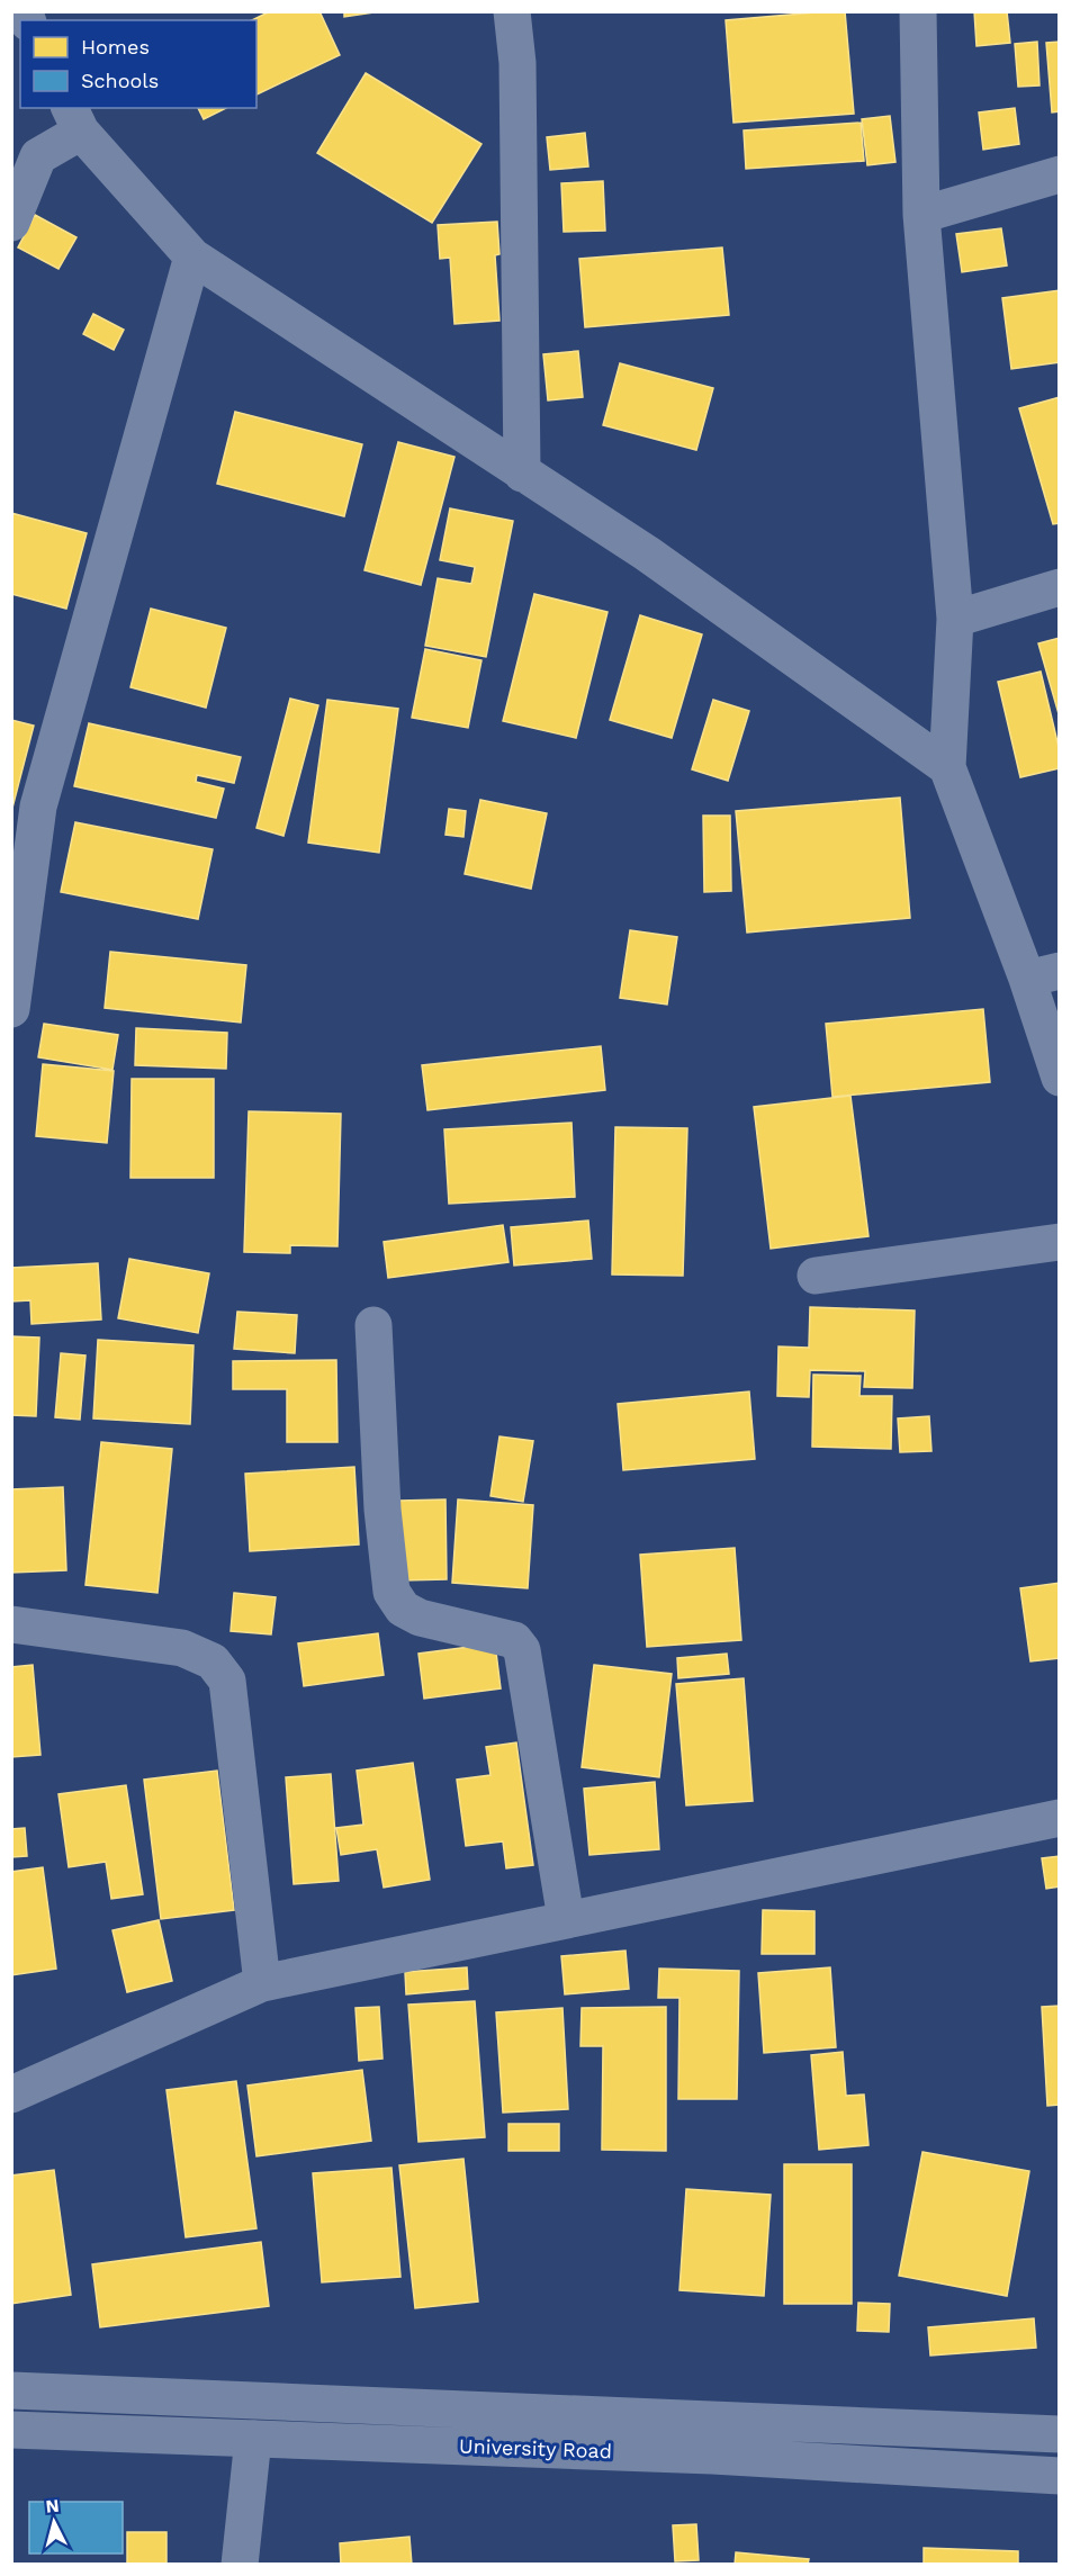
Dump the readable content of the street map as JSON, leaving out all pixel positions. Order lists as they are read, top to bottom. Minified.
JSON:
{"streets":{"main road":["University Road"]},"legend":["Homes","Schools"],"north":"top"}
